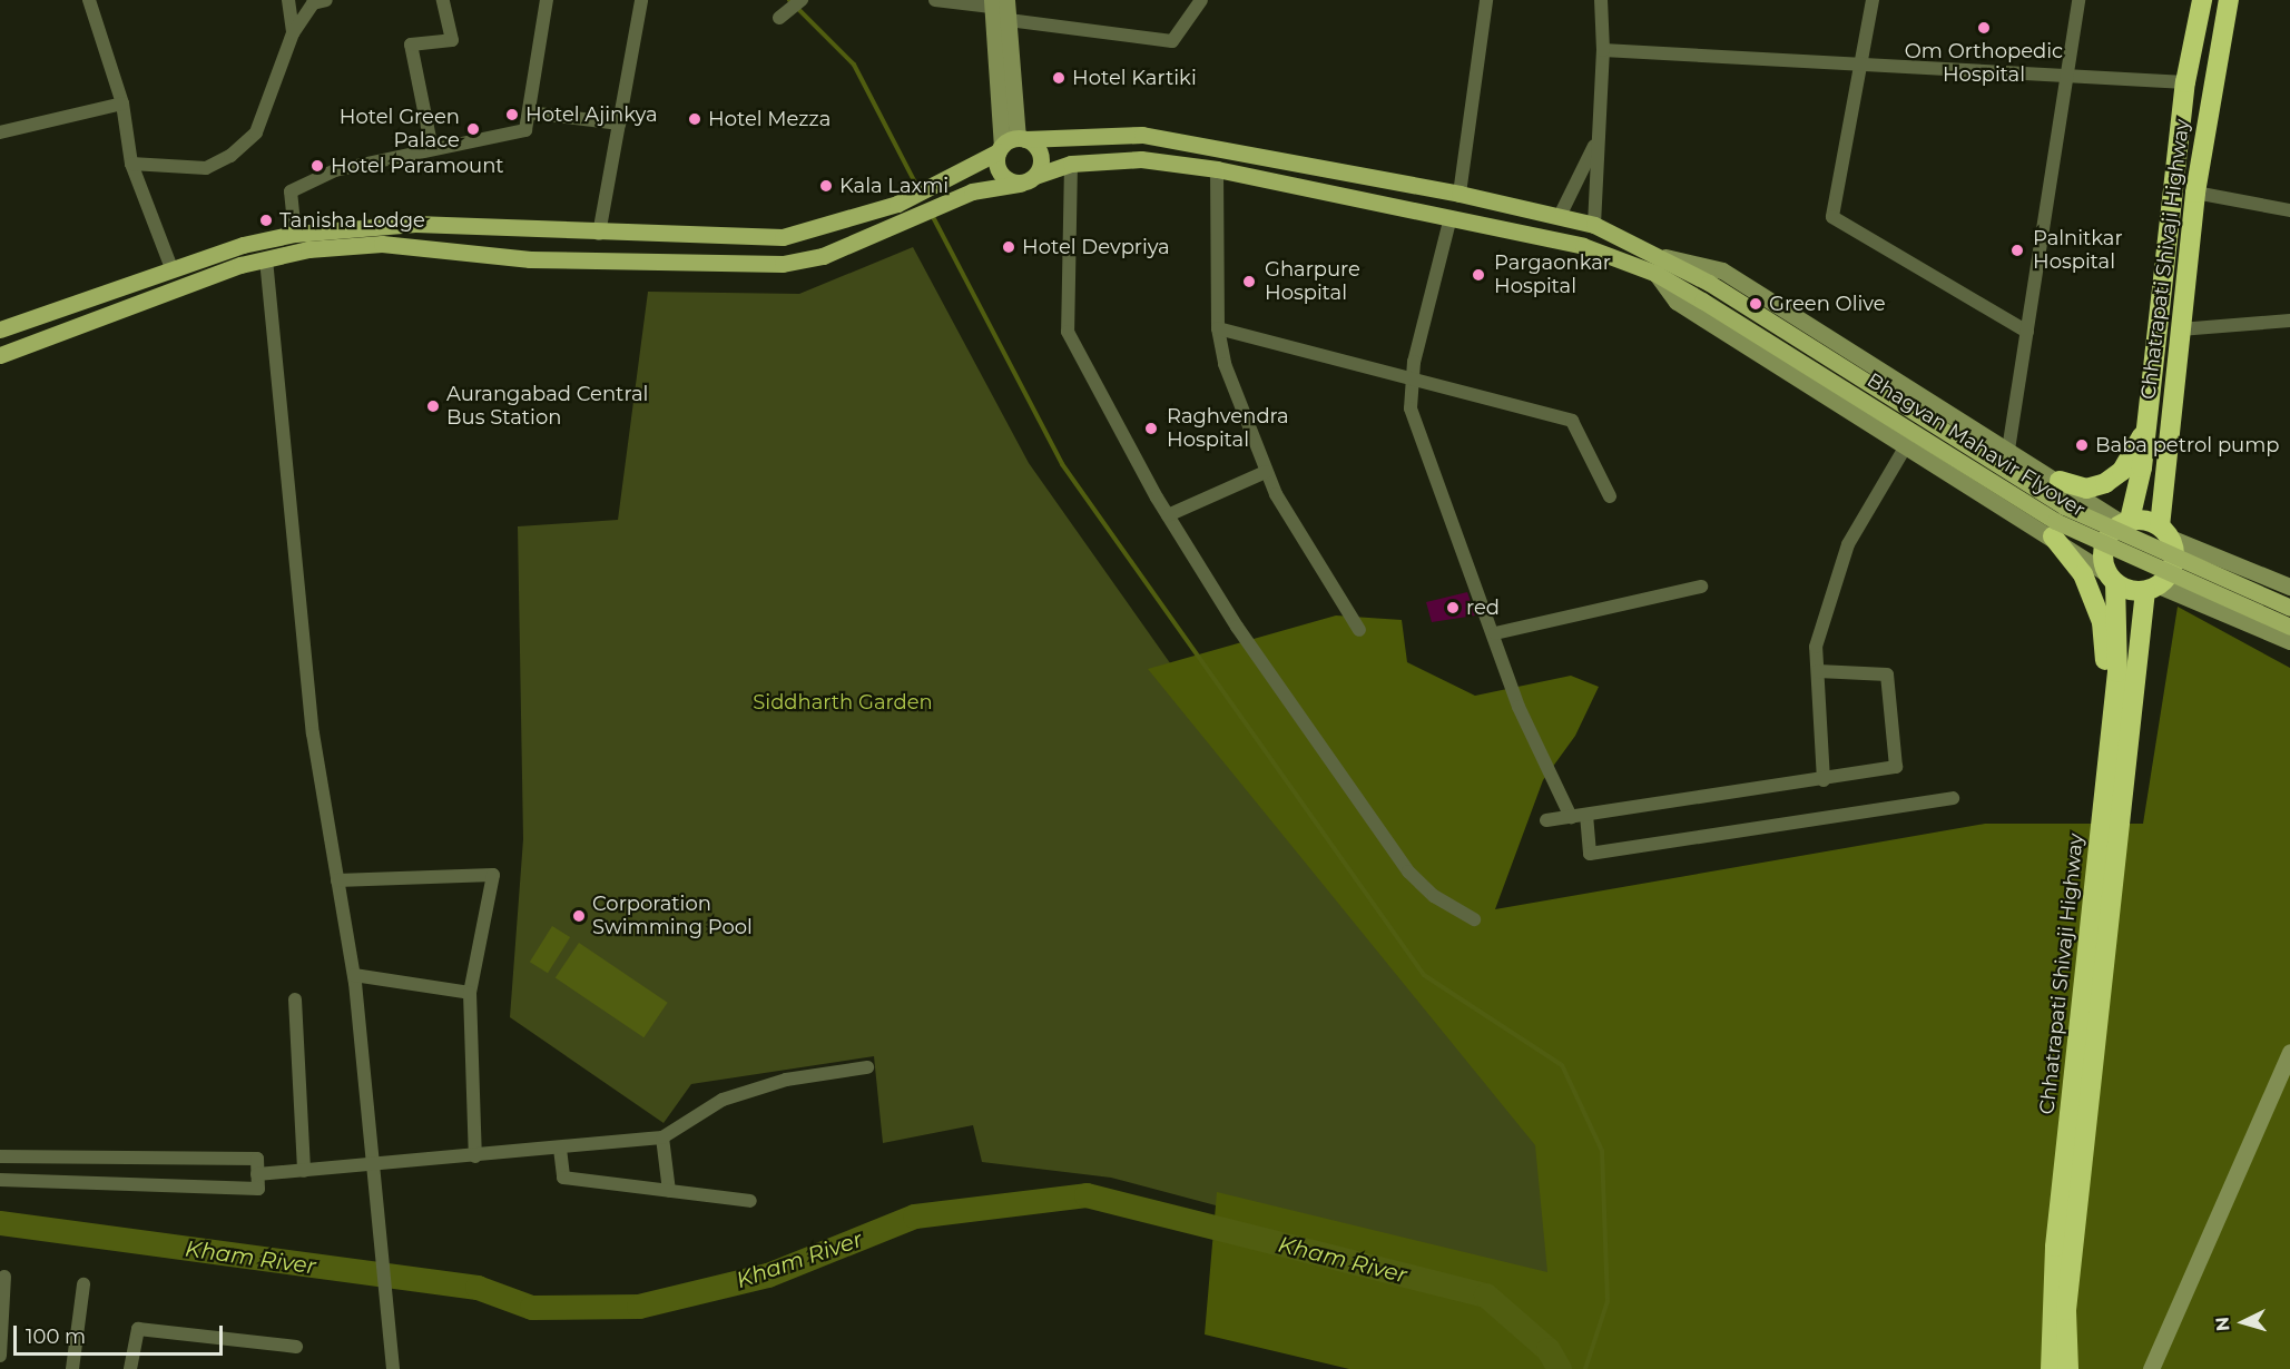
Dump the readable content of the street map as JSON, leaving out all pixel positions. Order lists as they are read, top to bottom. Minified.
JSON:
{"streets":{"highway":["Chhatrapati Shivaji Highway"],"main road":["Bhagvan Mahavir Flyover"]},"water":["Kham River"],"parks":["Siddharth Garden"],"places":["Om Orthopedic Hospital","Hotel Kartiki","Hotel Ajinkya","Hotel Mezza","Hotel Green Palace","Hotel Paramount","Kala Laxmi","Tanisha Lodge","Hotel Devpriya","Palnitkar Hospital","Pargaonkar Hospital","Gharpure Hospital","Green Olive","Aurangabad Central Bus Station","Raghvendra Hospital","Baba petrol pump","red","Corporation Swimming Pool"],"scale_bar":"100 m","north":"left"}
